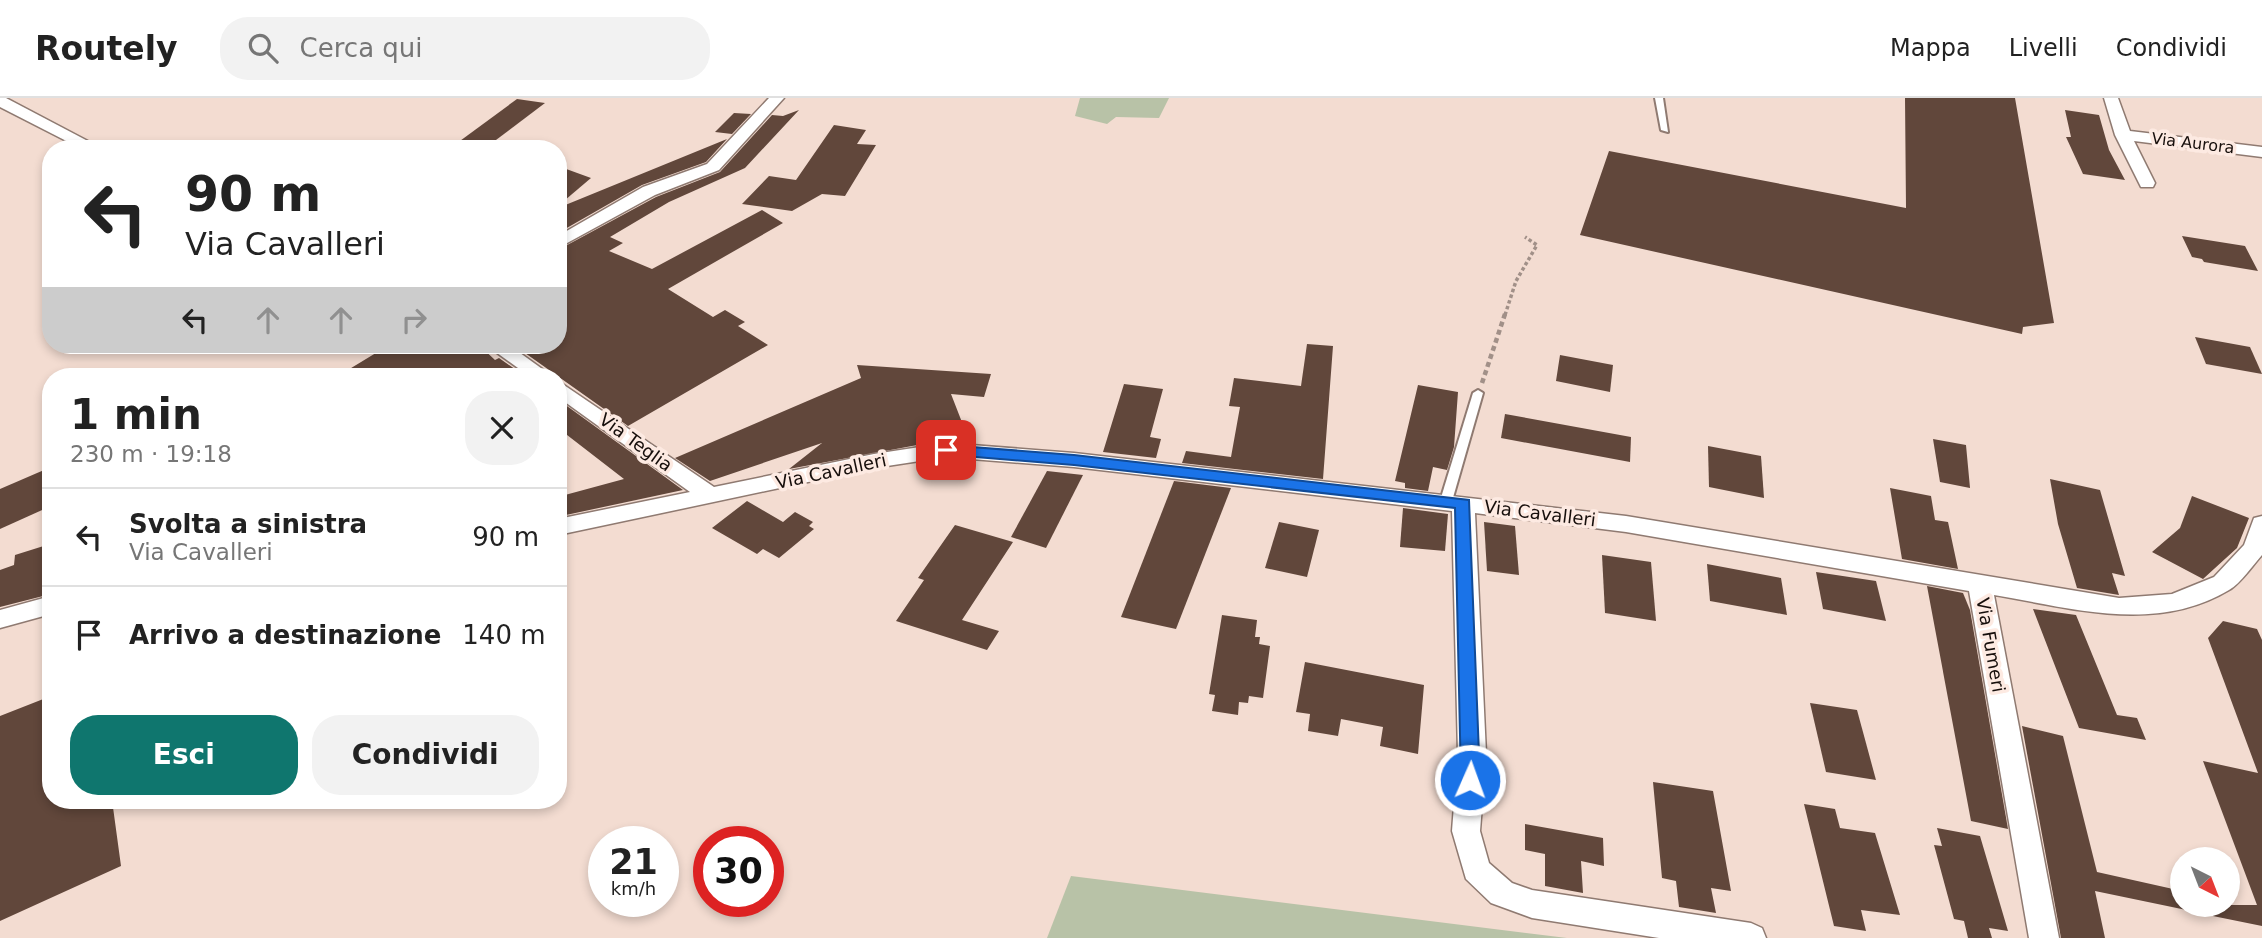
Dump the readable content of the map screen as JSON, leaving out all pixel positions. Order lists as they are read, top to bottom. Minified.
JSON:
{"streets":{"street":["Via Aurora","Via Teglia","Via Cavalleri","Via Fumeri"]},"crossings":[["Via Teglia","Via Cavalleri"],["Via Cavalleri","Via Fumeri"]],"north":"bottom right","page":{"header":"Routely","search":"Cerca qui","nav":["Mappa","Livelli","Condividi"],"turn":["90 m","Via Cavalleri"],"heading":["1 min","230 m · 19:18"],"list":[{"name":"Svolta a sinistra","note":"Via Cavalleri","value":"90 m"},{"name":"Arrivo a destinazione","value":"140 m"}],"buttons":["Esci","Condividi"],"speed":"21 km/h","limit":"30"}}
